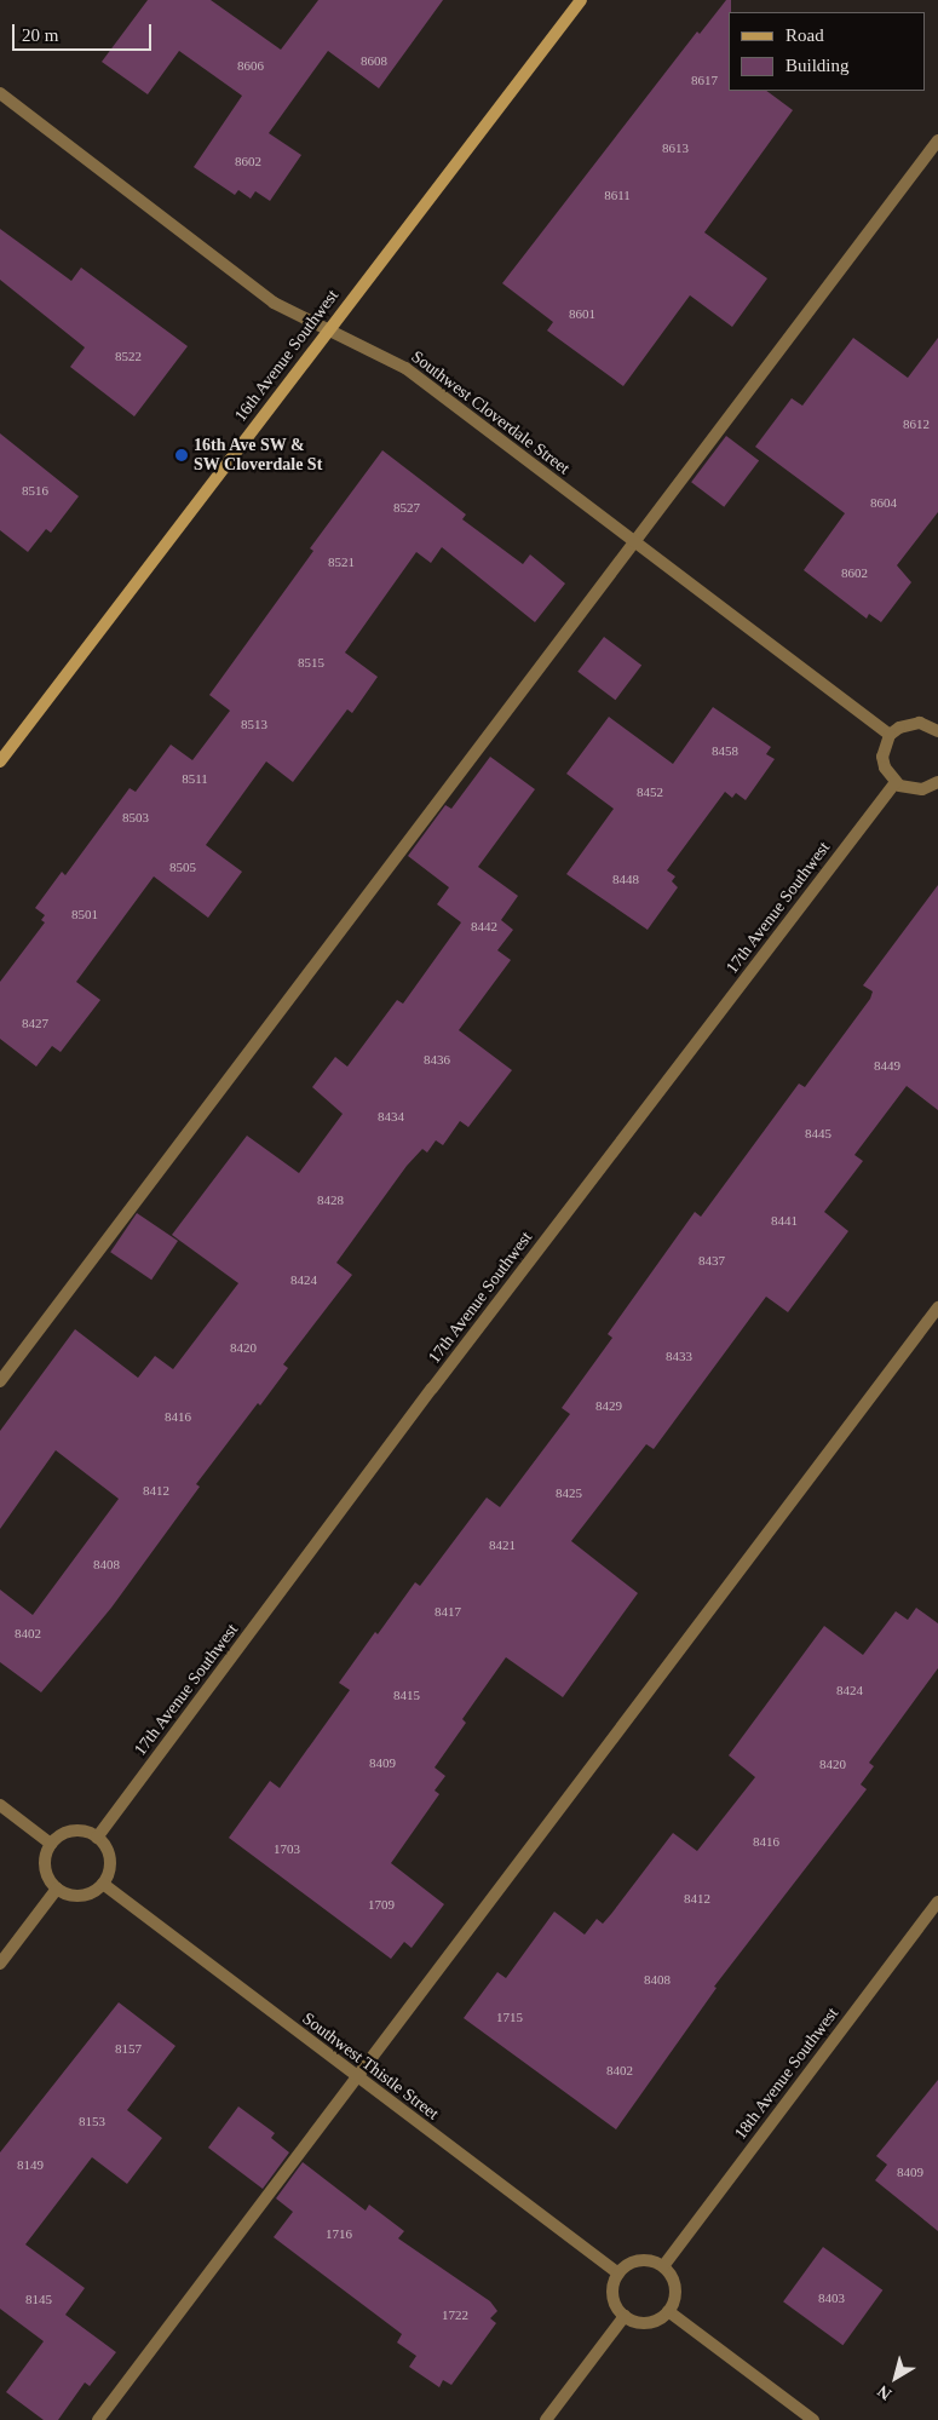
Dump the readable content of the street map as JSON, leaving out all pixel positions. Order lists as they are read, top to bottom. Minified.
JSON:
{"streets":{"street":["16th Avenue Southwest","Southwest Cloverdale Street","17th Avenue Southwest","Southwest Thistle Street","18th Avenue Southwest"]},"crossings":[["16th Avenue Southwest","Southwest Cloverdale Street"],["17th Avenue Southwest","Southwest Thistle Street"],["Southwest Thistle Street","18th Avenue Southwest"]],"places":["16th Ave SW & SW Cloverdale St"],"house_numbers":["8608","8606","8617","8613","8602","8611","8601","8522","8612","8516","8604","8527","8521","8602","8515","8513","8458","8511","8452","8503","8505","8448","8501","8442","8427","8436","8449","8434","8445","8428","8441","8437","8424","8420","8433","8429","8416","8412","8425","8421","8408","8417","8402","8424","8415","8409","8420","8416","1703","8412","1709","8408","1715","8157","8402","8153","8149","8409","1716","8403","8145","1722"],"legend":["Road","Building"],"scale_bar":"20 m","north":"bottom left"}
